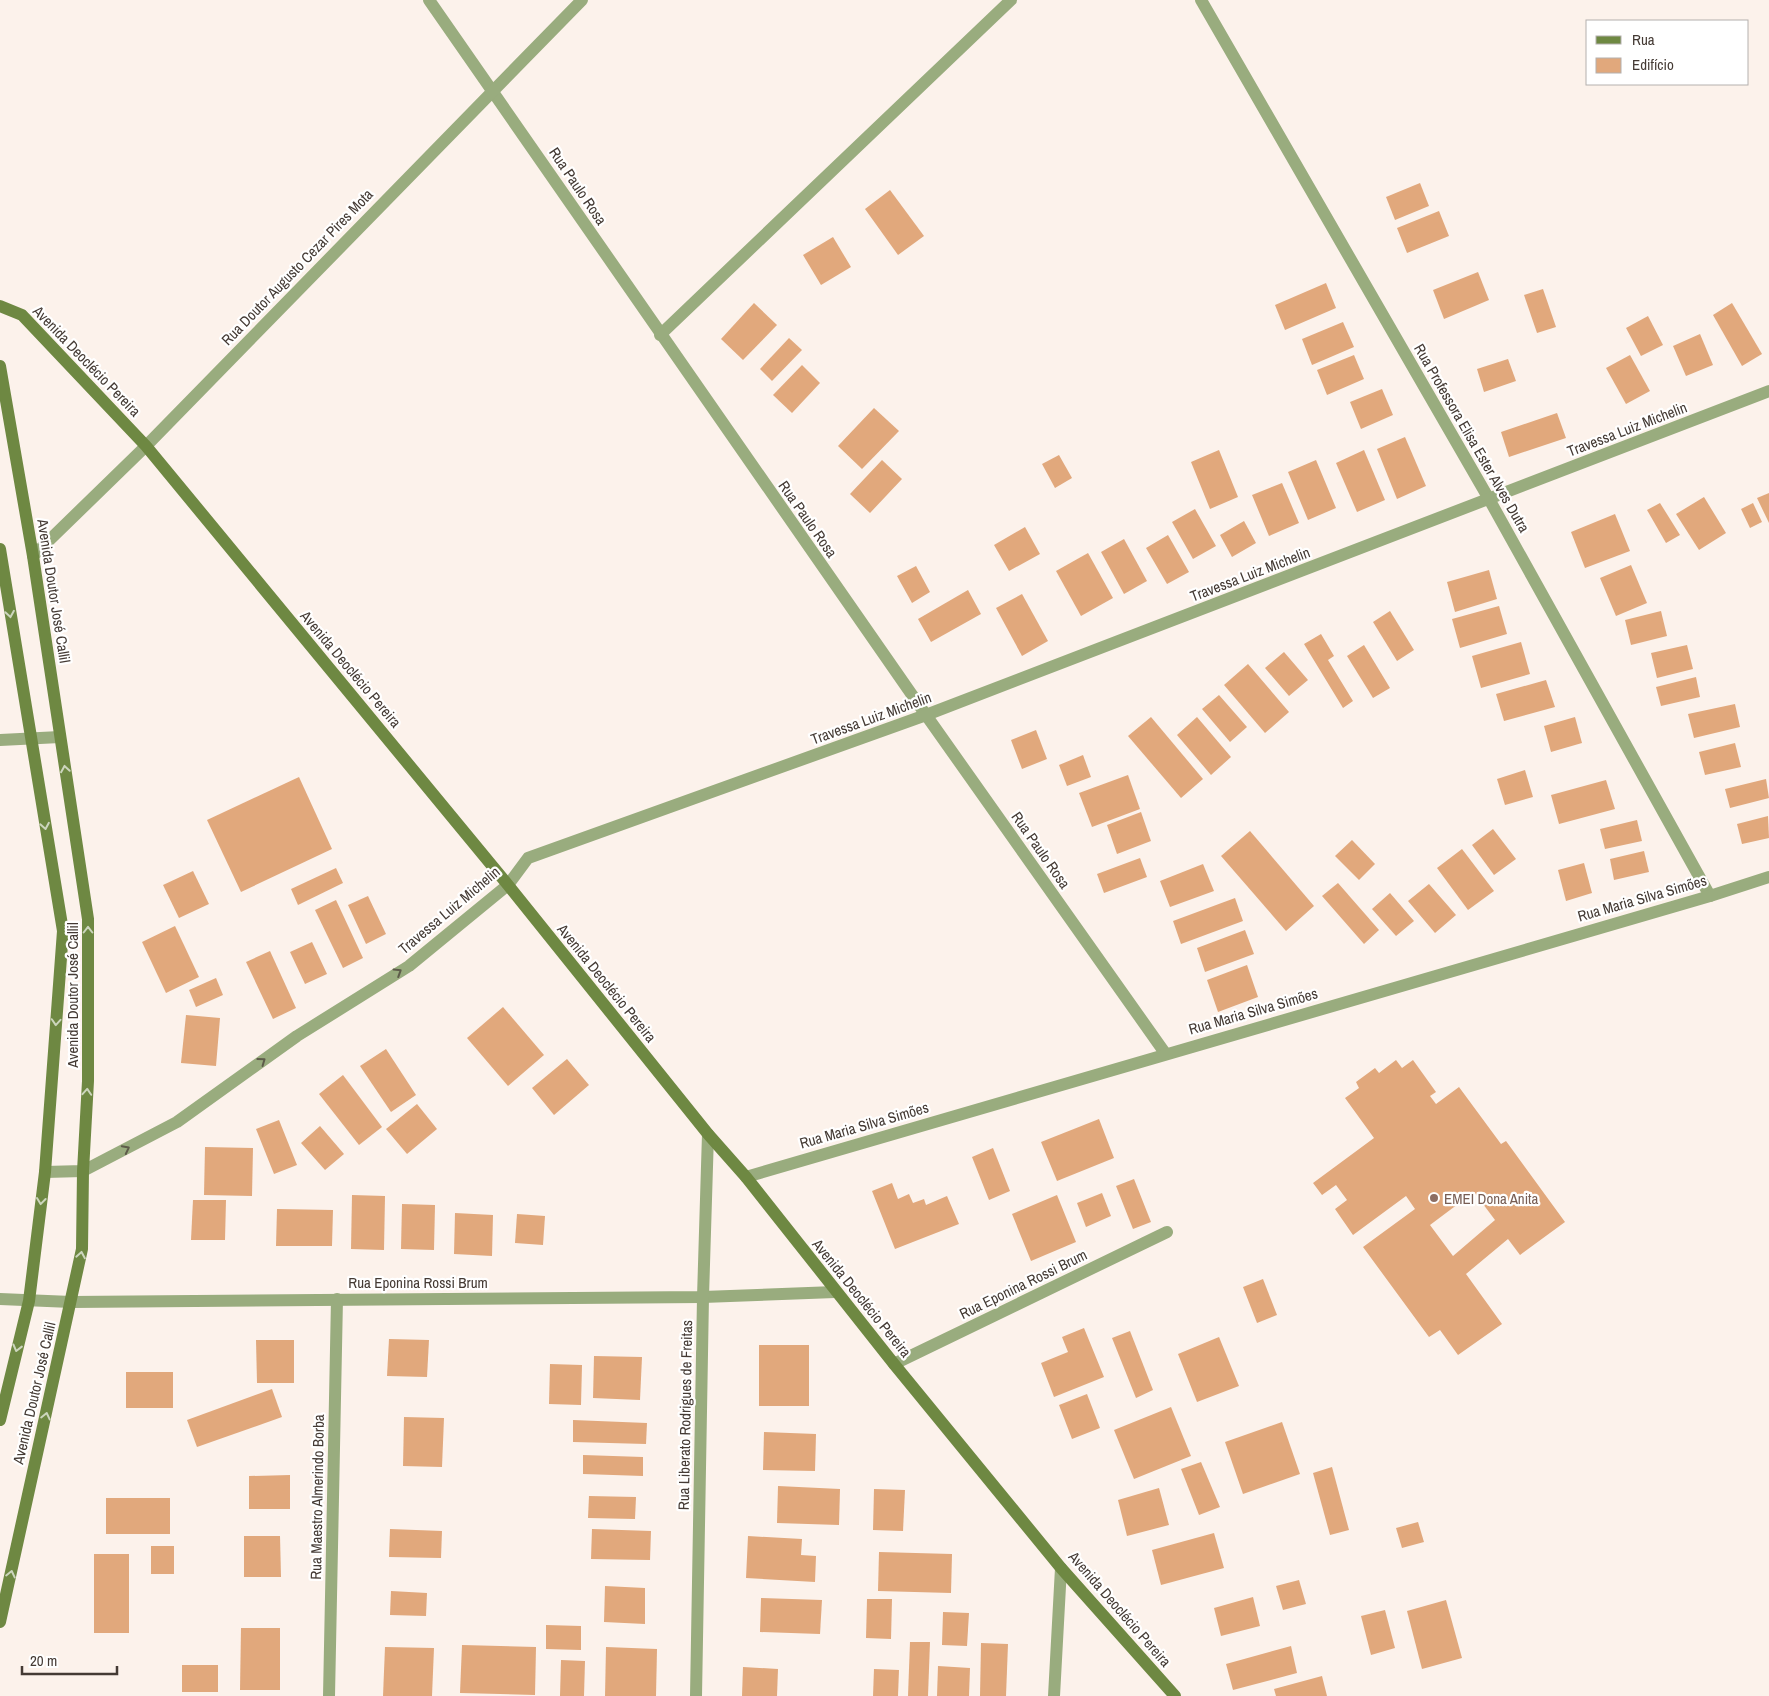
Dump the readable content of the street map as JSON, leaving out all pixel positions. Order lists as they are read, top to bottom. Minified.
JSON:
{"streets":{"main road":["Avenida Deoclécio Pereira","Avenida Doutor José Callil"],"street":["Rua Paulo Rosa","Rua Doutor Augusto Cezar Pires Mota","Travessa Luiz Michelin","Rua Professora Elisa Ester Alves Dutra","Rua Maria Silva Simões","Rua Eponina Rossi Brum","Rua Liberato Rodrigues de Freitas","Rua Maestro Almerindo Borba"]},"crossings":[["Rua Paulo Rosa","Rua Doutor Augusto Cezar Pires Mota"],["Rua Paulo Rosa","Travessa Luiz Michelin"],["Rua Paulo Rosa","Rua Maria Silva Simões"],["Rua Doutor Augusto Cezar Pires Mota","Avenida Deoclécio Pereira"],["Rua Doutor Augusto Cezar Pires Mota","Avenida Doutor José Callil"],["Avenida Deoclécio Pereira","Travessa Luiz Michelin"],["Avenida Deoclécio Pereira","Rua Maria Silva Simões"],["Avenida Deoclécio Pereira","Rua Eponina Rossi Brum"],["Avenida Deoclécio Pereira","Rua Liberato Rodrigues de Freitas"],["Travessa Luiz Michelin","Rua Professora Elisa Ester Alves Dutra"],["Travessa Luiz Michelin","Avenida Doutor José Callil"],["Rua Professora Elisa Ester Alves Dutra","Rua Maria Silva Simões"],["Avenida Doutor José Callil","Rua Eponina Rossi Brum"],["Rua Eponina Rossi Brum","Rua Liberato Rodrigues de Freitas"],["Rua Eponina Rossi Brum","Rua Maestro Almerindo Borba"]],"places":["EMEI Dona Anita"],"legend":["Rua","Edifício"],"scale_bar":"20 m"}
